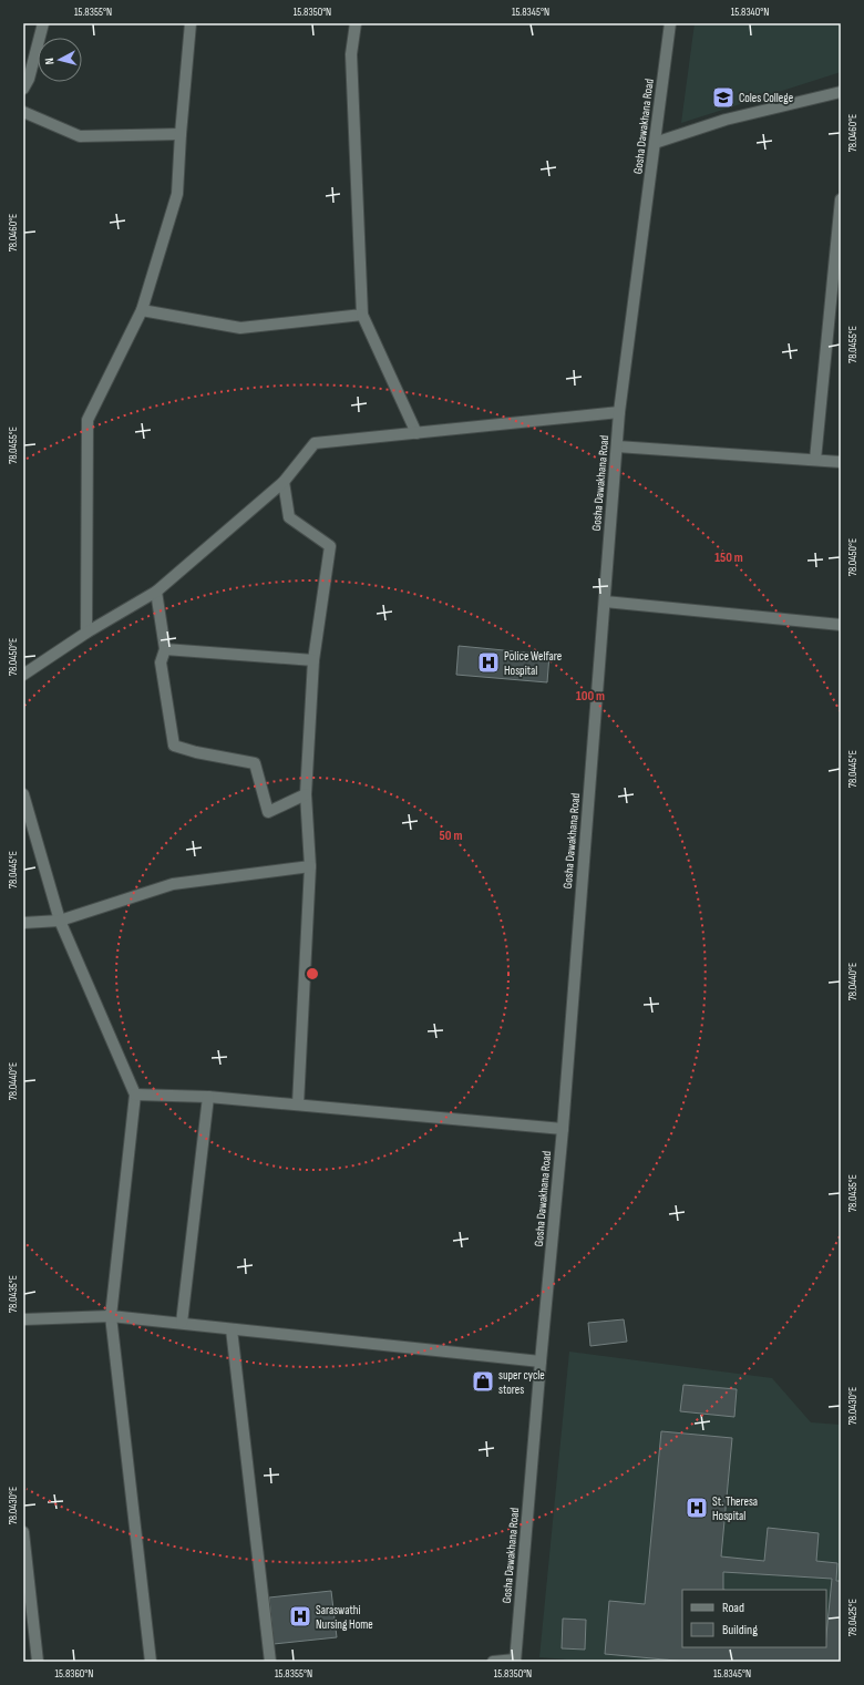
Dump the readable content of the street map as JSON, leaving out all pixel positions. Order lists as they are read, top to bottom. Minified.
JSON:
{"streets":{"street":["Gosha Dawakhana Road"]},"places":{"school or university":["Coles College"],"hospital":["Police Welfare Hospital","St. Theresa Hospital","Saraswathi Nursing Home"],"shop":["super cycle stores"]},"legend":["Road","Building"],"north":"left","coordinates":["15.8355°N","15.8350°N","15.8345°N","15.8340°N","78.0460°E","78.0455°E","78.0450°E","78.0445°E","78.0440°E","78.0435°E","78.0430°E","78.0425°E","15.8360°N"],"rings":["150 m","100 m","50 m"]}
